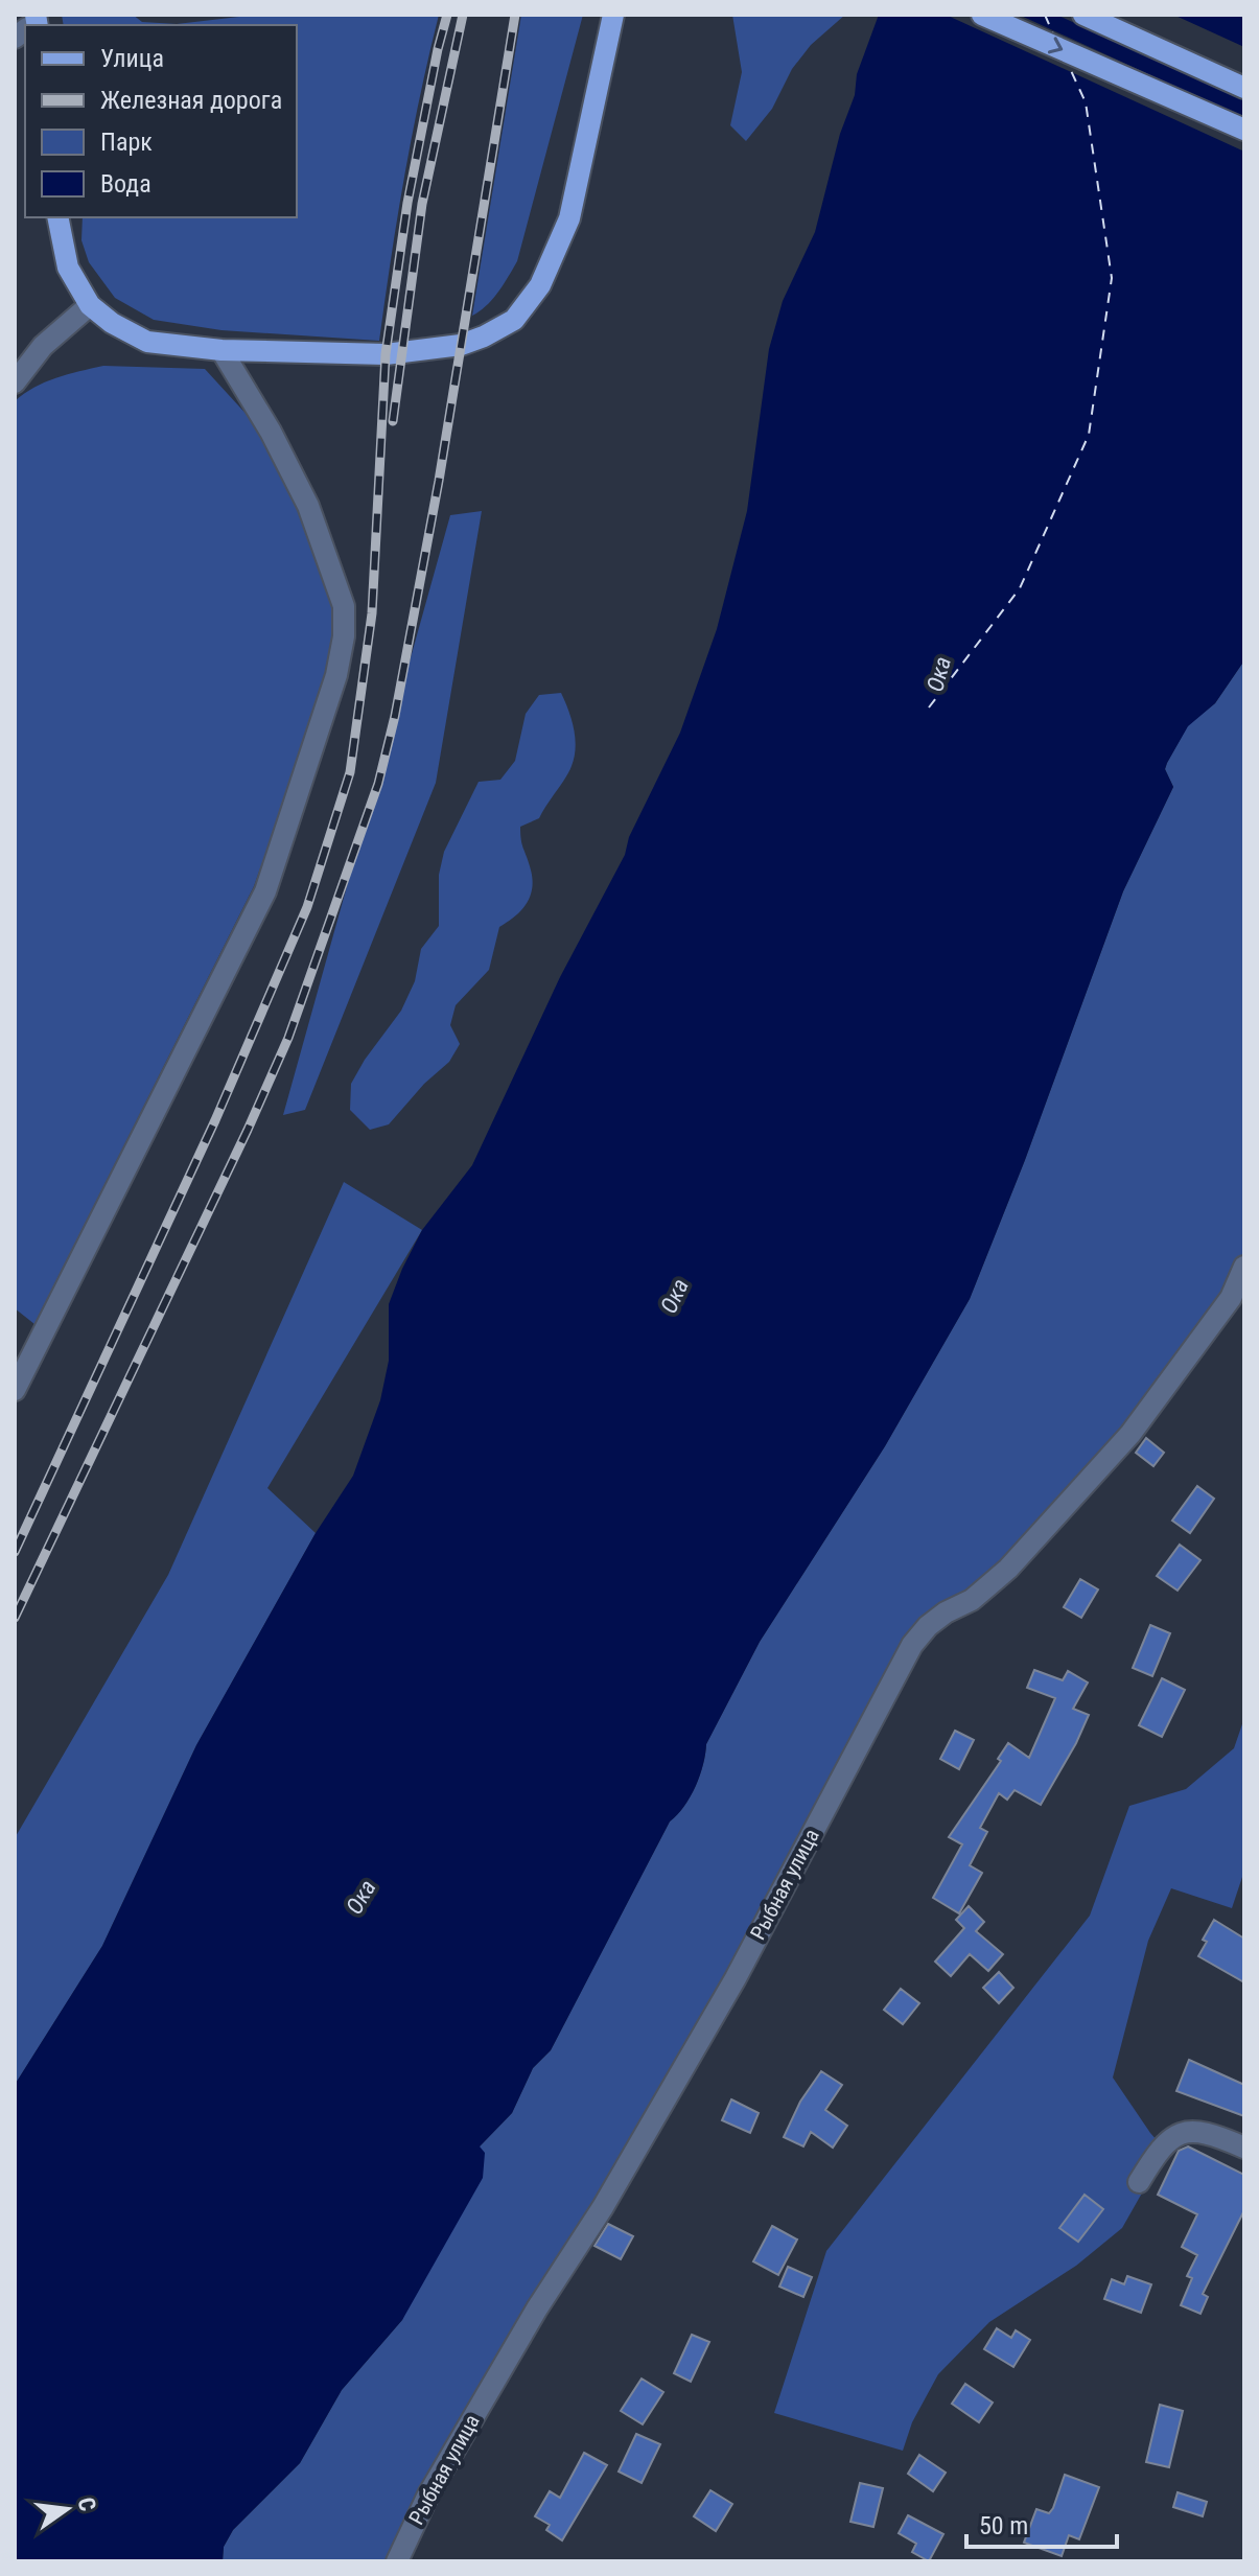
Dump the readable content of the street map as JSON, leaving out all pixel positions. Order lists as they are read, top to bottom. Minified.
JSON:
{"streets":{"street":["Рыбная улица"]},"water":["Ока"],"legend":["Улица","Железная дорога","Парк","Вода"],"scale_bar":"50 m","north":"right"}
